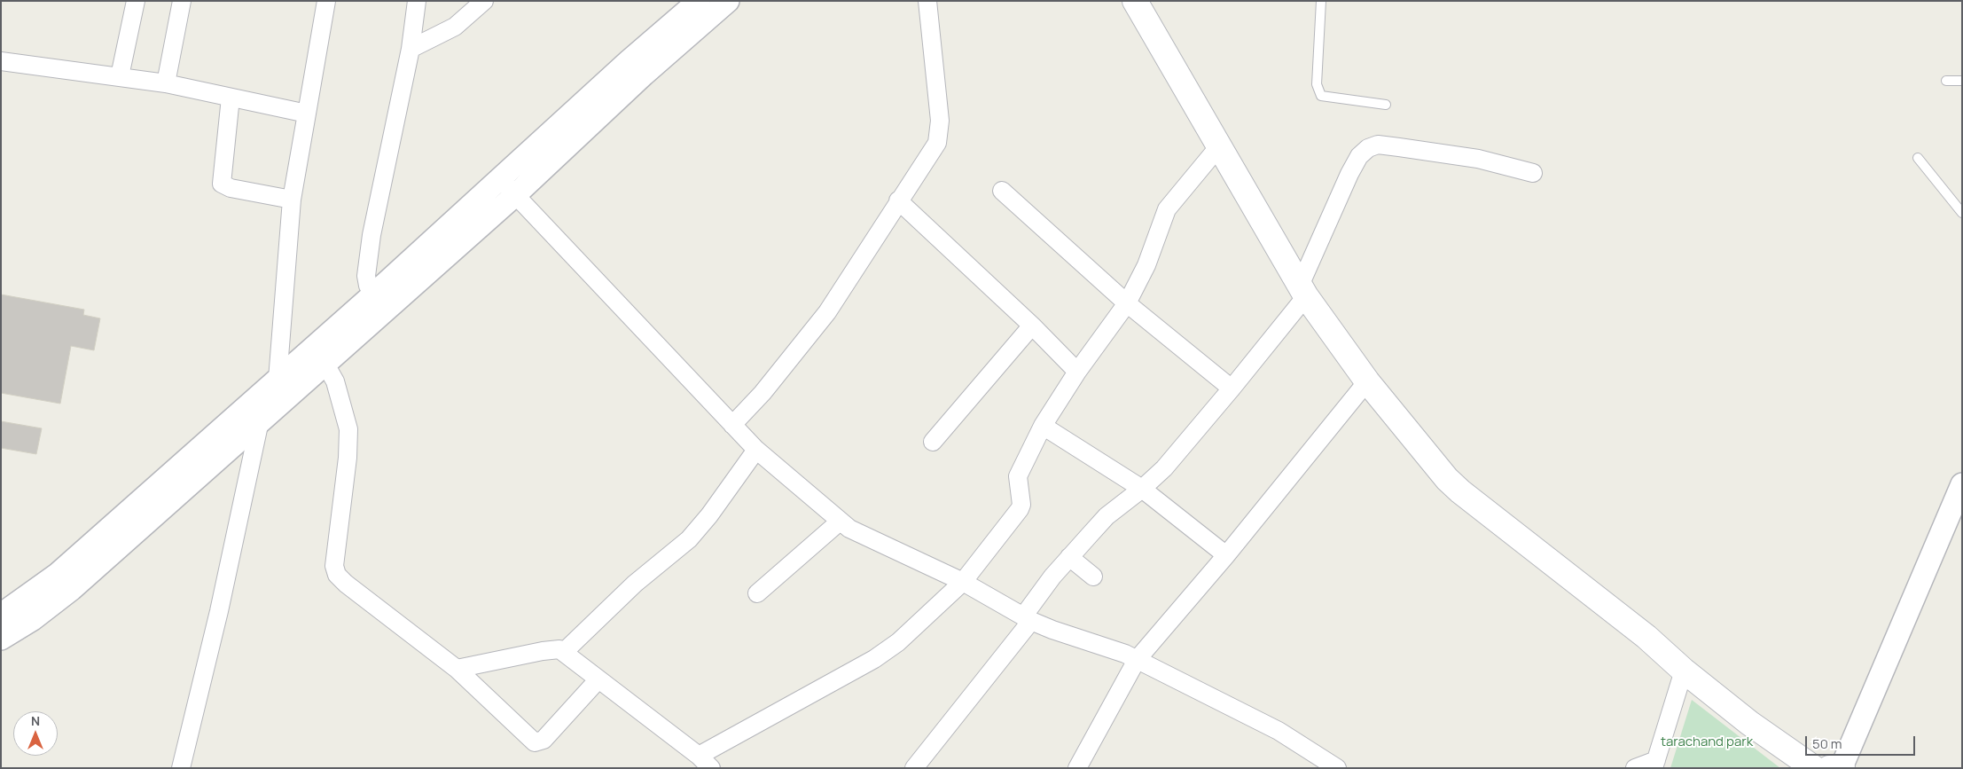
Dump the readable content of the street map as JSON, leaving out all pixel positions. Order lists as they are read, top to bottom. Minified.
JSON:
{"parks":["tarachand park"],"scale_bar":"50 m","north":"top"}
